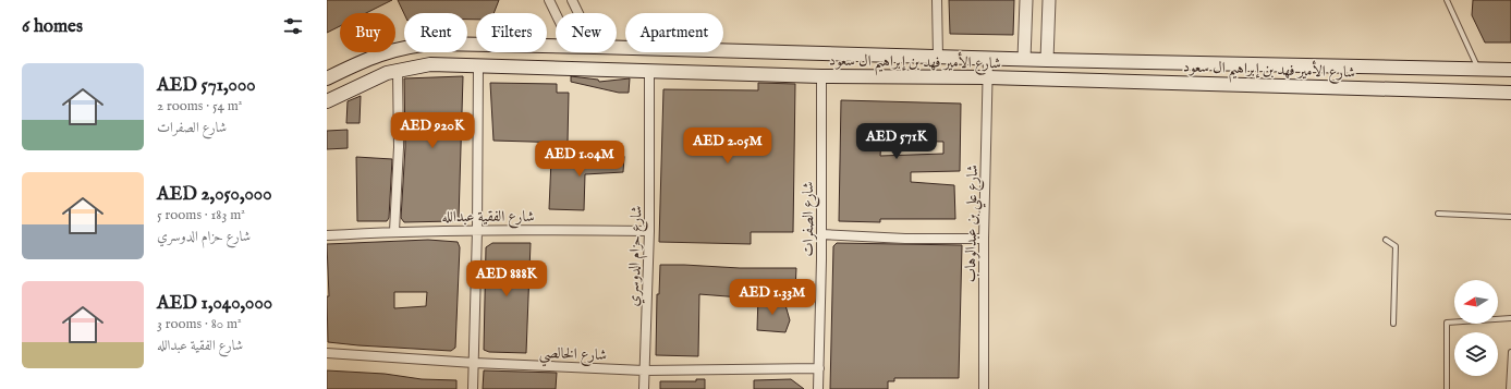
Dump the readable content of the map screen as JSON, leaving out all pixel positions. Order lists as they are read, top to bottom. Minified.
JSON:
{"streets":{"main road":["شارع الأمير فهد بن إبراهيم ال سعود"],"street":["شارع الفقية عبدالله","شارع الصفرات","شارع علي بن عبدالوهاب","شارع حزام الدوسري","شارع الخالصي"]},"crossings":[["شارع الأمير فهد بن إبراهيم ال سعود","شارع الصفرات"],["شارع الأمير فهد بن إبراهيم ال سعود","شارع علي بن عبدالوهاب"],["شارع الأمير فهد بن إبراهيم ال سعود","شارع حزام الدوسري"],["شارع الفقية عبدالله","شارع حزام الدوسري"],["شارع الصفرات","شارع الخالصي"],["شارع حزام الدوسري","شارع الخالصي"]],"north":"left","page":{"heading":"6 homes","chip":["Buy","Rent","Filters","New","Apartment"],"list":[{"name":"AED 571,000","note":"2 rooms · 54 m² · شارع الصفرات"},{"name":"AED 2,050,000","note":"5 rooms · 183 m² · شارع حزام الدوسري"},{"name":"AED 1,040,000","note":"3 rooms · 80 m² · شارع الفقية عبدالله"}],"price":["AED 920K","AED 571K","AED 2.05M","AED 1.04M","AED 888K","AED 1.33M"]}}
